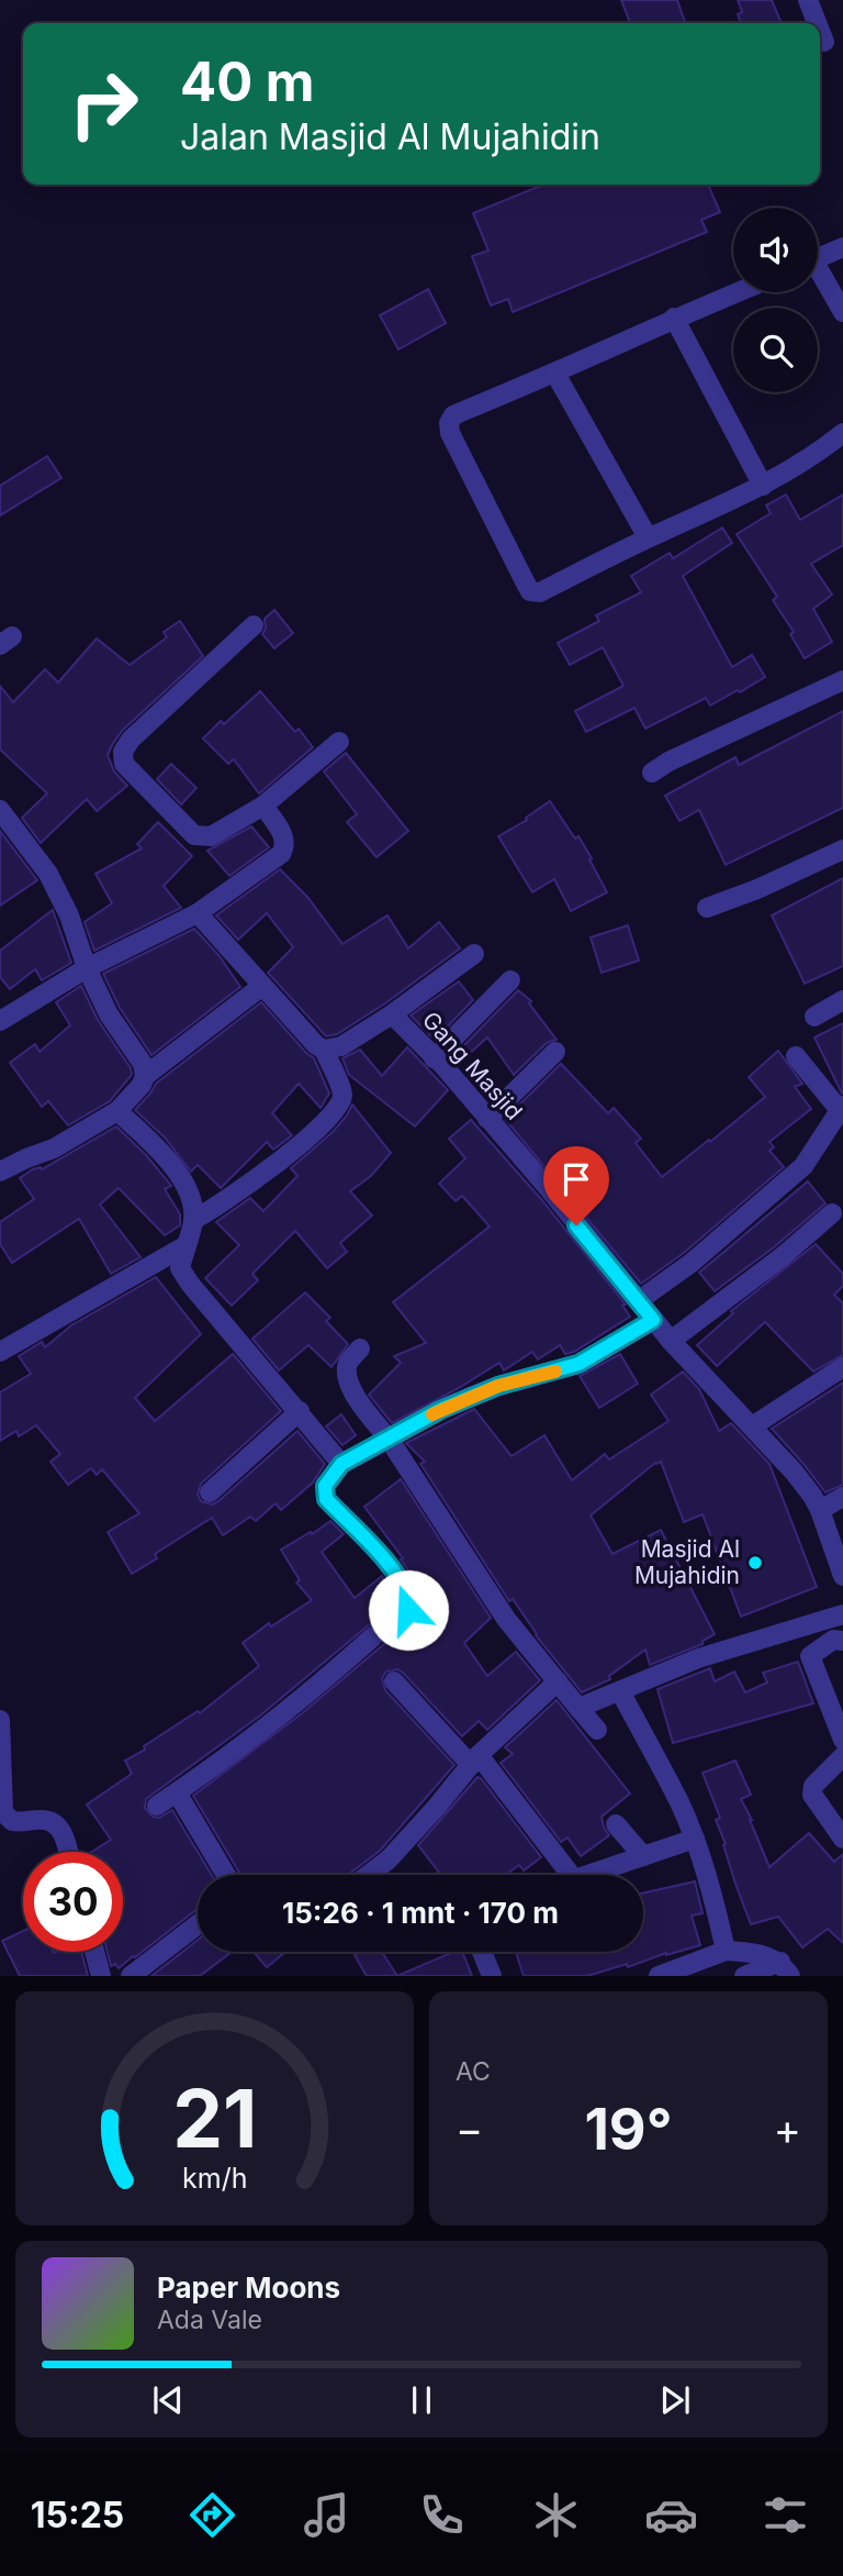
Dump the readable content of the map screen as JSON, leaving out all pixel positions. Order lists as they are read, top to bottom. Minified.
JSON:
{"streets":{"street":["Gang Masjid"]},"places":["Masjid Al Mujahidin"],"page":{"turn":["40 m","Jalan Masjid Al Mujahidin"],"limit":"30","trip":"15:26 · 1 mnt · 170 m","tile":"AC","heat":["−","19°","+"],"song":["Paper Moons","Ada Vale"],"tabs":"15:25","gauge":["21","km/h"]}}
